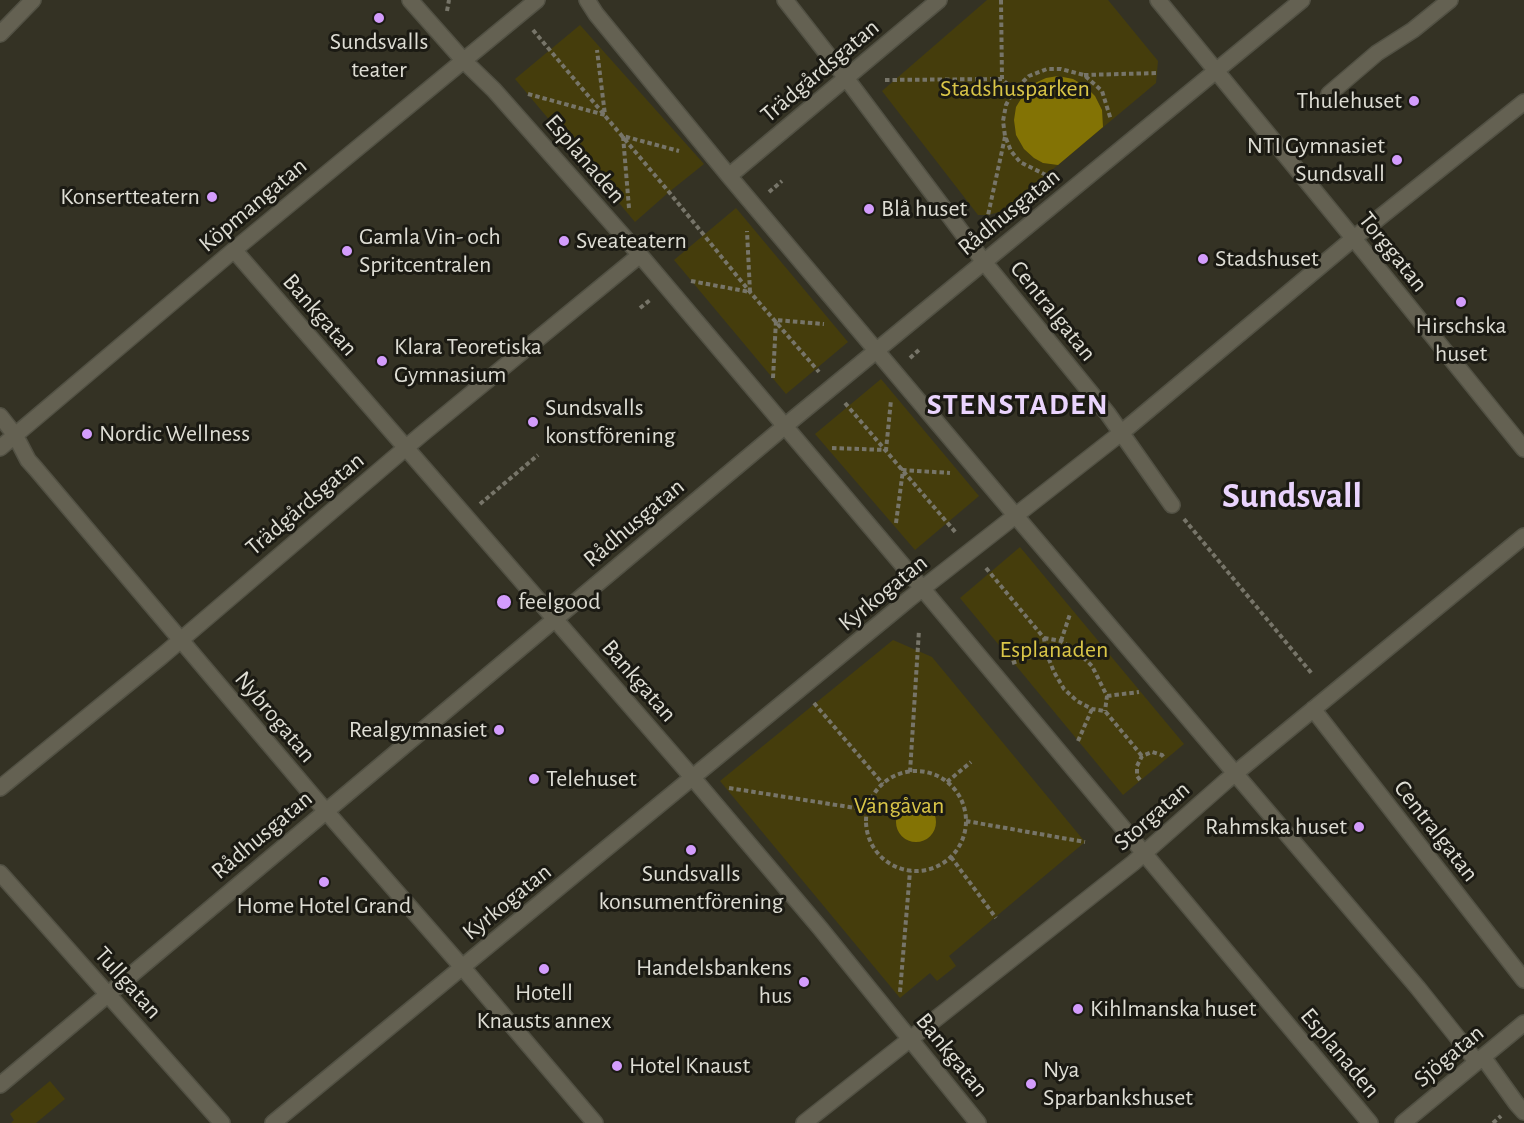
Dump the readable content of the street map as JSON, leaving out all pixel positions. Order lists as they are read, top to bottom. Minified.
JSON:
{"streets":{"street":["Trädgårdsgatan","Esplanaden","Köpmangatan","Rådhusgatan","Torggatan","Centralgatan","Bankgatan","Kyrkogatan","Nybrogatan","Storgatan","Tullgatan","Sjögatan"]},"crossings":[["Trädgårdsgatan","Esplanaden"],["Trädgårdsgatan","Centralgatan"],["Trädgårdsgatan","Bankgatan"],["Trädgårdsgatan","Nybrogatan"],["Esplanaden","Köpmangatan"],["Esplanaden","Rådhusgatan"],["Esplanaden","Kyrkogatan"],["Esplanaden","Storgatan"],["Köpmangatan","Bankgatan"],["Köpmangatan","Nybrogatan"],["Rådhusgatan","Torggatan"],["Rådhusgatan","Centralgatan"],["Rådhusgatan","Bankgatan"],["Rådhusgatan","Nybrogatan"],["Rådhusgatan","Tullgatan"],["Torggatan","Kyrkogatan"],["Centralgatan","Kyrkogatan"],["Centralgatan","Storgatan"],["Bankgatan","Kyrkogatan"],["Bankgatan","Storgatan"],["Kyrkogatan","Nybrogatan"]],"districts":["STENSTADEN","Sundsvall"],"parks":["Stadshusparken","Esplanaden","Vängåvan"],"places":["Sundsvalls teater","Thulehuset","NTI Gymnasiet Sundsvall","Konsertteatern","Blå huset","Sveateatern","Gamla Vin- och Spritcentralen","Stadshuset","Hirschska huset","Klara Teoretiska Gymnasium","Sundsvalls konstförening","Nordic Wellness","feelgood","Realgymnasiet","Telehuset","Rahmska huset","Sundsvalls konsumentförening","Home Hotel Grand","Hotell Knausts annex","Handelsbankens hus","Kihlmanska huset","Hotel Knaust","Nya Sparbankshuset"]}
